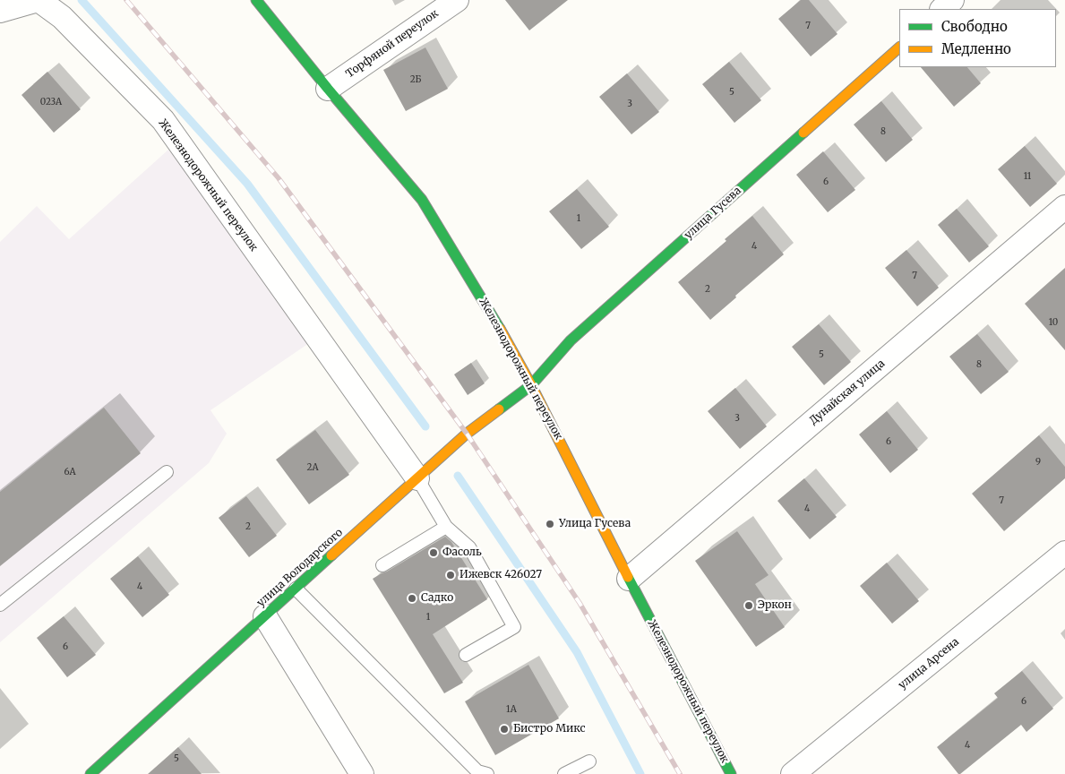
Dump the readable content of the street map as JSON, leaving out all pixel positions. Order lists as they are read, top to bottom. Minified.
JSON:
{"streets":{"street":["Торфяной переулок","Железнодорожный переулок","улица Гусева","Дунайская улица","улица Володарского","улица Арсена"]},"crossings":[["Торфяной переулок","Железнодорожный переулок"],["Железнодорожный переулок","улица Гусева"],["Железнодорожный переулок","Дунайская улица"],["Железнодорожный переулок","улица Володарского"],["улица Гусева","улица Володарского"]],"places":["Улица Гусева","Фасоль","Ижевск 426027","Садко","Эркон","Бистро Микс"],"house_numbers":["7","2Б","5","023А","3","8","11","6","1","4","7","2","10","5","8","3","6","9","2А","6А","7","4","2","4","1","6","6","1А","4","5"],"legend":["Свободно","Медленно"]}
